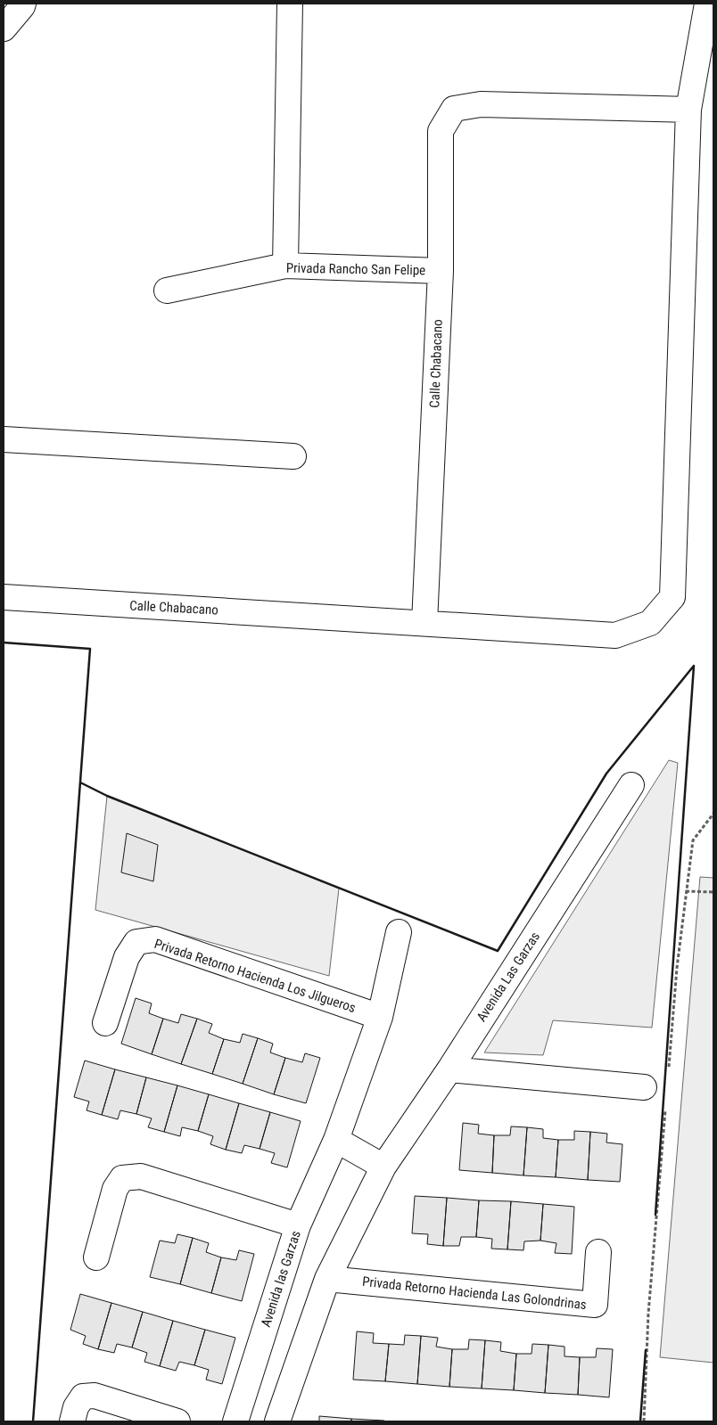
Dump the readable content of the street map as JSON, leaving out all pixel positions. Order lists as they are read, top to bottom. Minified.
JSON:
{"streets":{"street":["Privada Rancho San Felipe","Calle Chabacano","Privada Retorno Hacienda Los Jilgueros","Avenida Las Garzas","Avenida las Garzas","Privada Retorno Hacienda Las Golondrinas"]},"crossings":[["Privada Rancho San Felipe","Calle Chabacano"]]}
